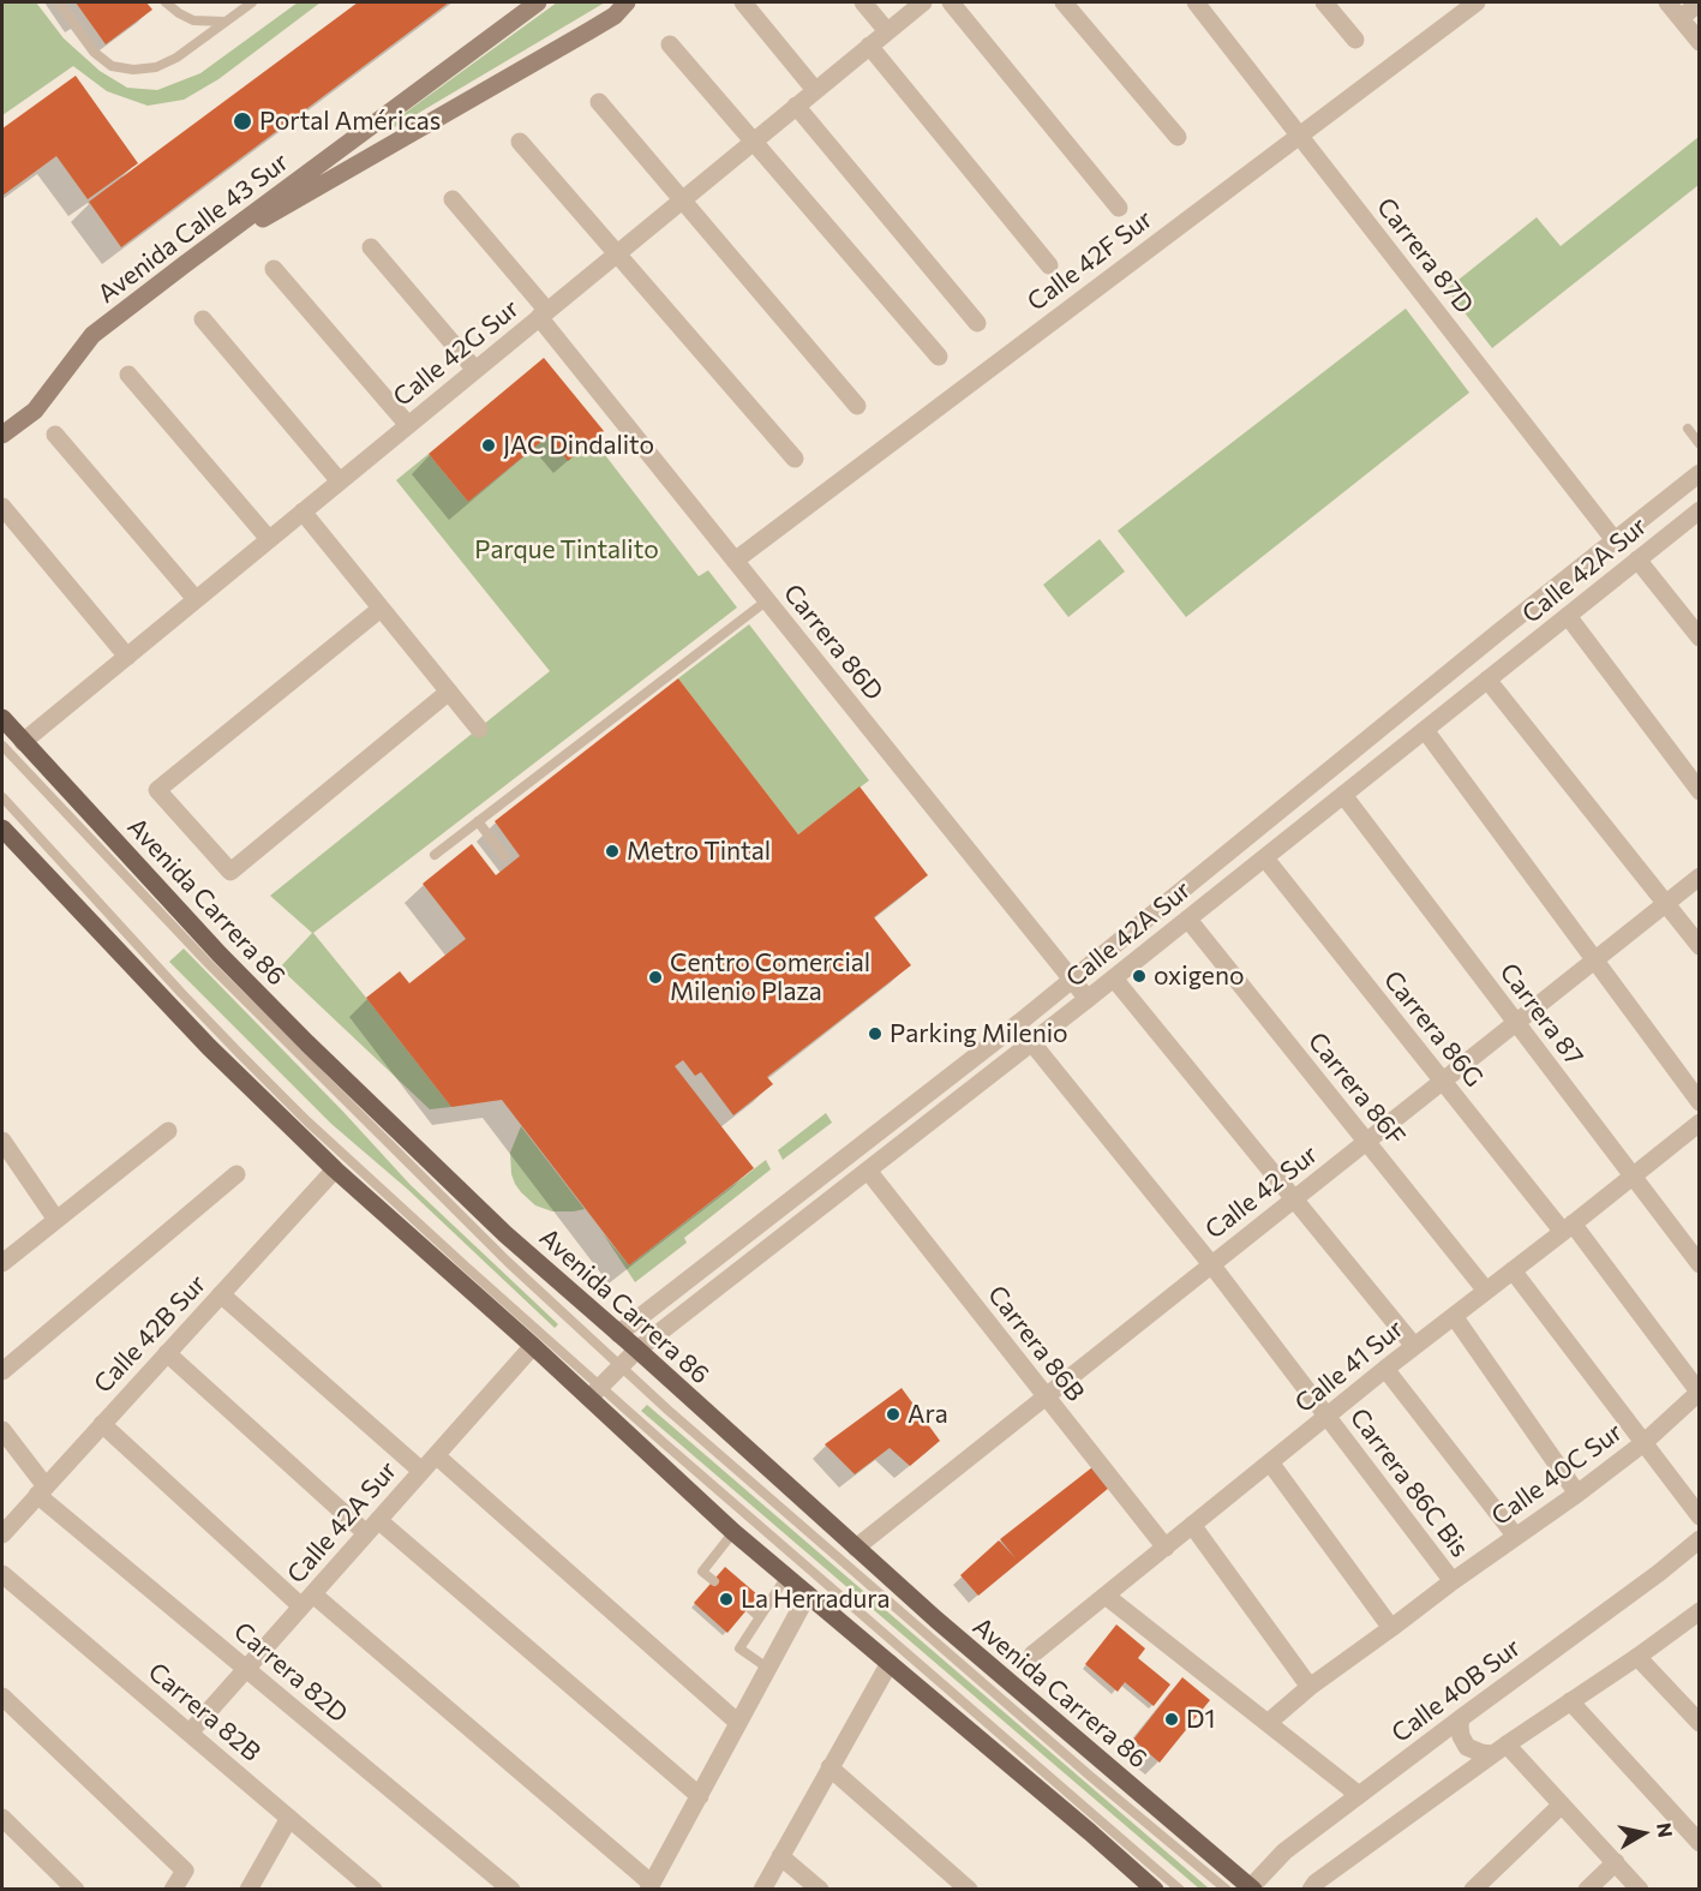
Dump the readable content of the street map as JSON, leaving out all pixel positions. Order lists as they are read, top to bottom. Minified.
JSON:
{"streets":{"main road":["Avenida Calle 43 Sur","Avenida Carrera 86"],"street":["Carrera 87D","Calle 42F Sur","Calle 42G Sur","Calle 42A Sur","Carrera 86D","Carrera 87","Carrera 86G","Carrera 86F","Calle 42 Sur","Calle 42B Sur","Carrera 86B","Calle 41 Sur","Calle 40C Sur","Carrera 86C Bis","Carrera 82D","Calle 40B Sur","Carrera 82B"]},"crossings":[["Carrera 87D","Calle 42F Sur"],["Carrera 87D","Calle 42A Sur"],["Calle 42F Sur","Carrera 86D"],["Calle 42G Sur","Carrera 86D"],["Calle 42G Sur","Avenida Carrera 86"],["Calle 42A Sur","Carrera 86D"],["Calle 42A Sur","Avenida Carrera 86"],["Calle 42A Sur","Carrera 87"],["Calle 42A Sur","Carrera 86G"],["Calle 42A Sur","Carrera 86F"],["Calle 42A Sur","Carrera 86B"],["Calle 42A Sur","Carrera 86C Bis"],["Calle 42A Sur","Carrera 82D"],["Calle 42A Sur","Carrera 82B"],["Avenida Carrera 86","Calle 42 Sur"],["Avenida Carrera 86","Calle 40B Sur"],["Carrera 87","Calle 42 Sur"],["Carrera 87","Calle 41 Sur"],["Carrera 86G","Calle 42 Sur"],["Carrera 86G","Calle 41 Sur"],["Carrera 86G","Calle 40C Sur"],["Carrera 86F","Calle 42 Sur"],["Carrera 86F","Calle 41 Sur"],["Calle 42 Sur","Carrera 86B"],["Calle 42 Sur","Carrera 86C Bis"],["Calle 42B Sur","Carrera 82D"],["Carrera 86B","Calle 41 Sur"],["Calle 41 Sur","Carrera 86C Bis"],["Calle 40C Sur","Carrera 86C Bis"]],"parks":["Parque Tintalito"],"places":["Portal Américas","JAC Dindalito","Metro Tintal","oxigeno","Centro Comercial Milenio Plaza","Parking Milenio","Ara","La Herradura","D1"],"north":"right"}
